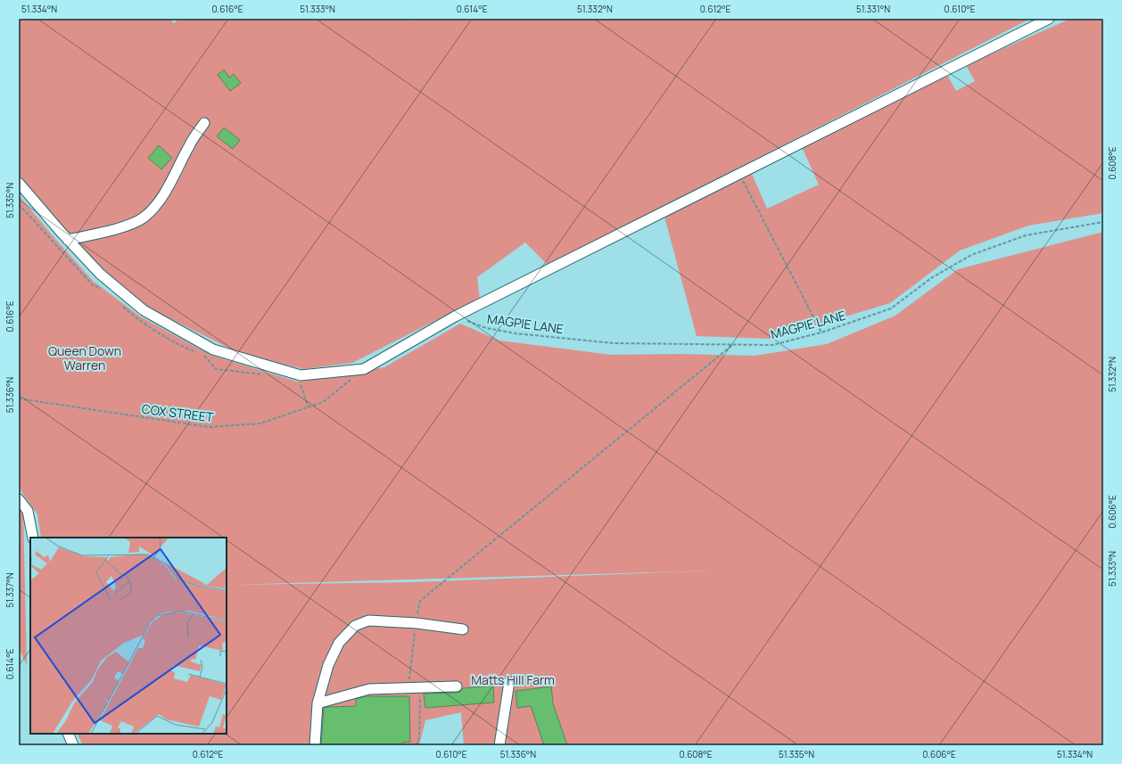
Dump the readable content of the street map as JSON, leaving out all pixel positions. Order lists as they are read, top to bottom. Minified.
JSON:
{"streets":{"path":["MAGPIE LANE","COX STREET"]},"parks":["Queen Down Warren","Matts Hill Farm"],"coordinates":["51.334°N","0.616°E","51.333°N","0.614°E","51.332°N","0.612°E","51.331°N","0.610°E","0.608°E","51.335°N","51.336°N","0.606°E","51.337°N"]}
